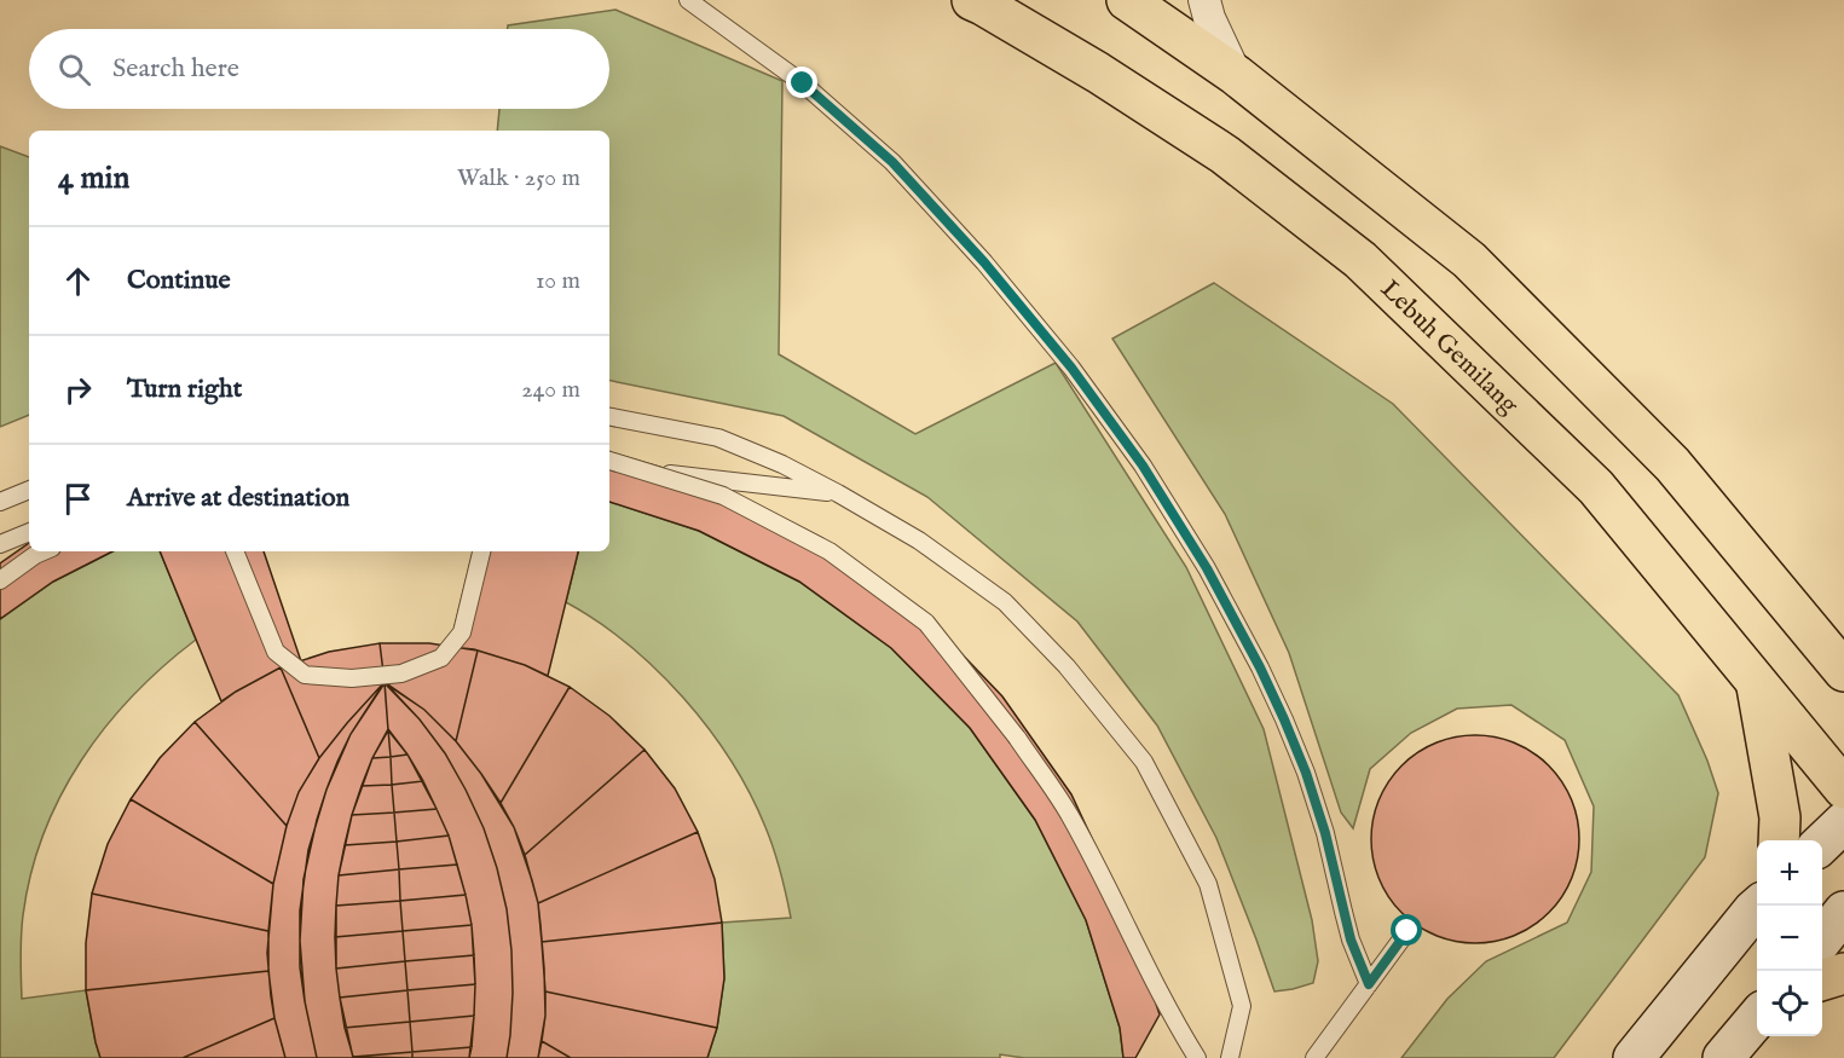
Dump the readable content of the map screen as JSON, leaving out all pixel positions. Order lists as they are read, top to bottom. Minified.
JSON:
{"streets":{"main road":["Lebuh Gemilang"]},"page":{"search":"Search here","heading":["4 min","Walk · 250 m"],"list":[["Continue","10 m"],["Turn right","240 m"],"Arrive at destination"],"map_buttons":["+","−"]}}
